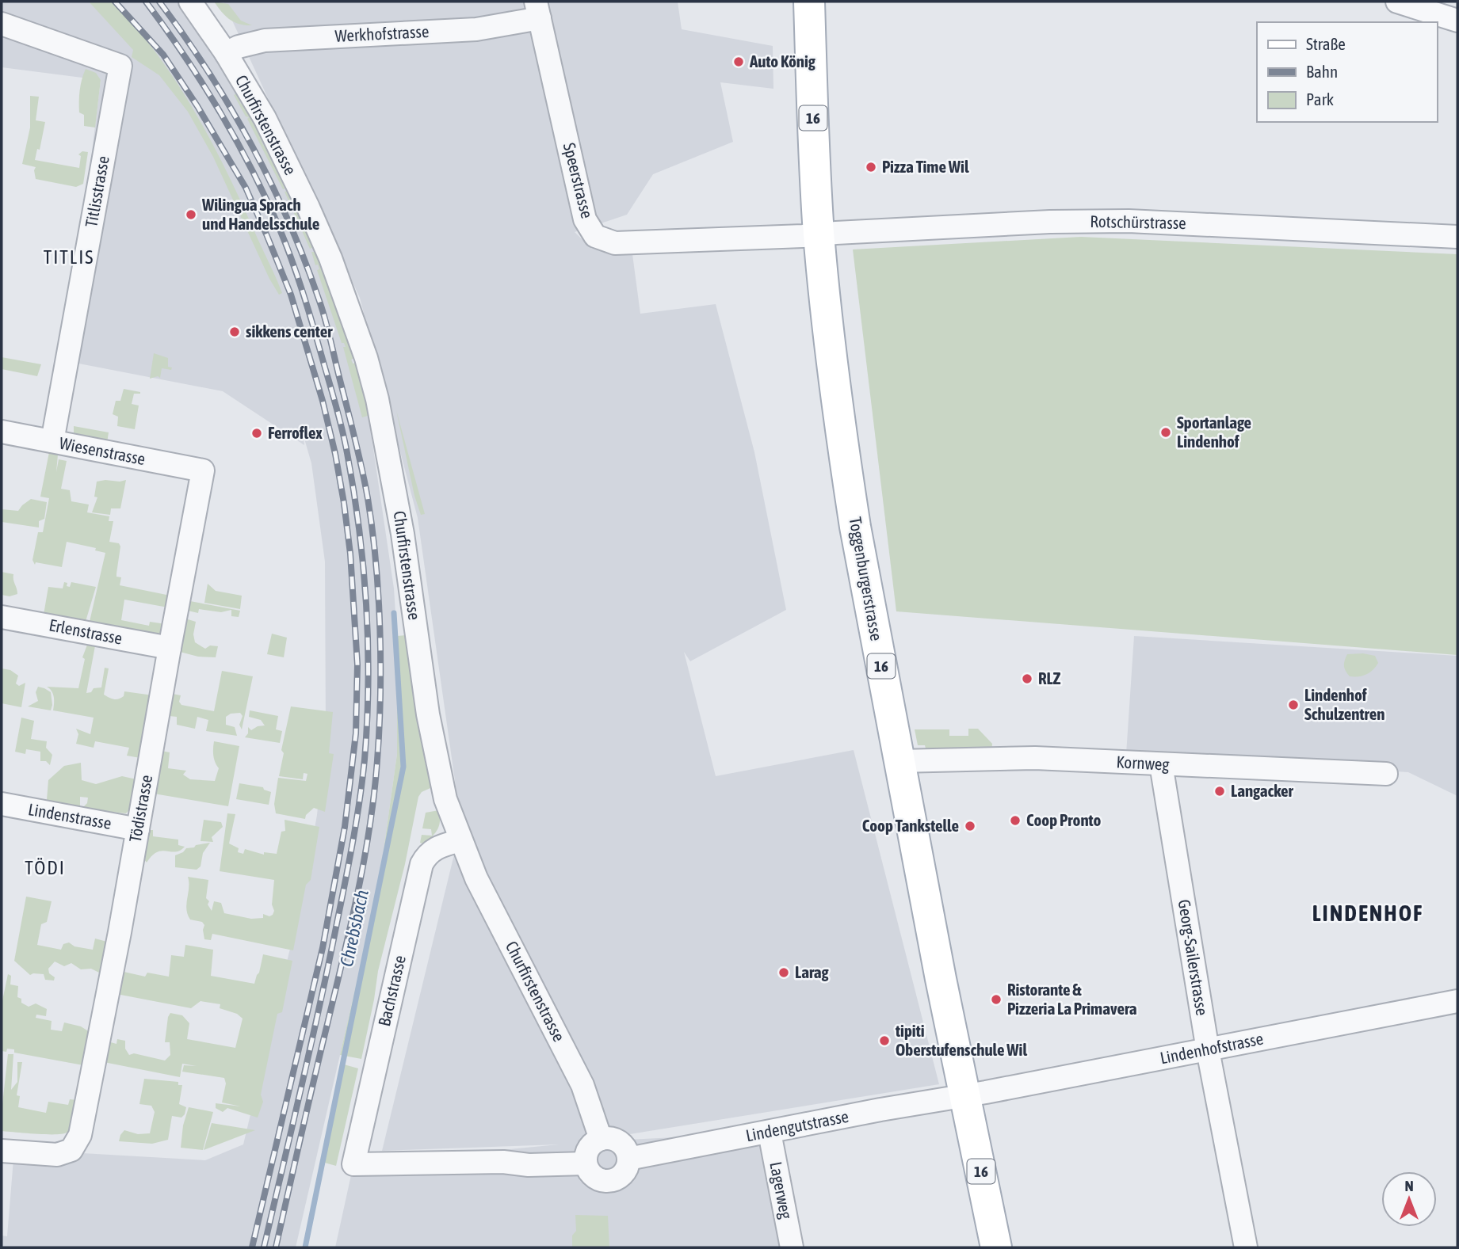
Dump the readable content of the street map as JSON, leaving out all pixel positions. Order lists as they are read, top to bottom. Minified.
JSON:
{"streets":{"main road":["16","Toggenburgerstrasse"],"street":["Werkhofstrasse","Churfirstenstrasse","Speerstrasse","Titlisstrasse","Rotschürstrasse","Wiesenstrasse","Erlenstrasse","Kornweg","Tödistrasse","Lindenstrasse","Georg-Sailerstrasse","Bachstrasse","Lindenhofstrasse","Lindengutstrasse","Lagerweg"]},"crossings":[["Werkhofstrasse","Churfirstenstrasse"],["Werkhofstrasse","Speerstrasse"],["Churfirstenstrasse","Bachstrasse"],["Churfirstenstrasse","Lindengutstrasse"],["Speerstrasse","Rotschürstrasse"],["Speerstrasse","Toggenburgerstrasse"],["Titlisstrasse","Wiesenstrasse"],["Rotschürstrasse","Toggenburgerstrasse"],["Wiesenstrasse","Tödistrasse"],["Toggenburgerstrasse","Kornweg"],["Toggenburgerstrasse","Lindenhofstrasse"],["Toggenburgerstrasse","Lindengutstrasse"],["Erlenstrasse","Tödistrasse"],["Kornweg","Georg-Sailerstrasse"],["Tödistrasse","Lindenstrasse"],["Georg-Sailerstrasse","Lindenhofstrasse"],["Bachstrasse","Lindengutstrasse"],["Lindenhofstrasse","Lindengutstrasse"],["Lindengutstrasse","Lagerweg"]],"districts":["TITLIS","TÖDI","LINDENHOF"],"water":["Chrebsbach"],"places":["Auto König","Pizza Time Wil","Wilingua Sprach und Handelsschule","sikkens center","Sportanlage Lindenhof","Ferroflex","RLZ","Lindenhof Schulzentren","Langacker","Coop Pronto","Coop Tankstelle","Larag","Ristorante & Pizzeria La Primavera","tipiti Oberstufenschule Wil"],"legend":["Straße","Bahn","Park"],"north":"top"}
